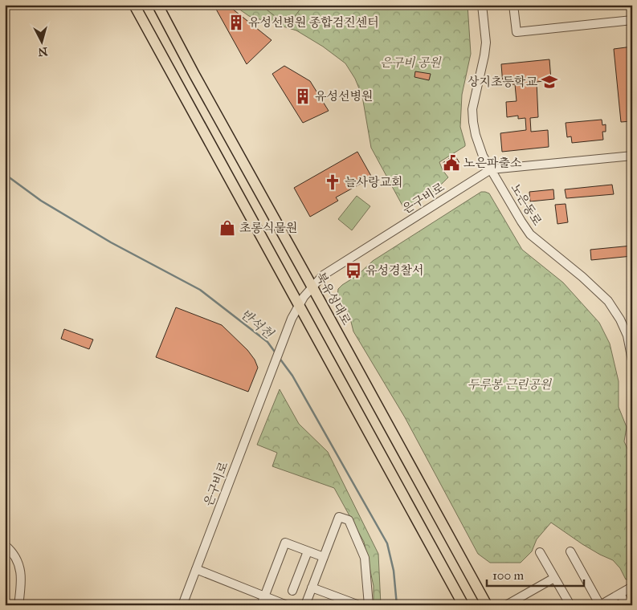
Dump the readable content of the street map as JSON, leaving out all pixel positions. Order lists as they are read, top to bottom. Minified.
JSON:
{"streets":{"main road":["북유성대로"],"street":["은구비로","노은동로"]},"crossings":[["은구비로","노은동로"],["은구비로","북유성대로"]],"water":["반석천"],"parks":["은구비 공원","두루봉 근린공원"],"places":{"building":["유성선병원 종합검진센터","유성선병원"],"school or university":["상지초등학교"],"public building":["노은파출소"],"church":["늘사랑교회"],"shop":["초롱식물원"],"bus stop":["유성경찰서"]},"scale_bar":"100 m","north":"bottom"}
